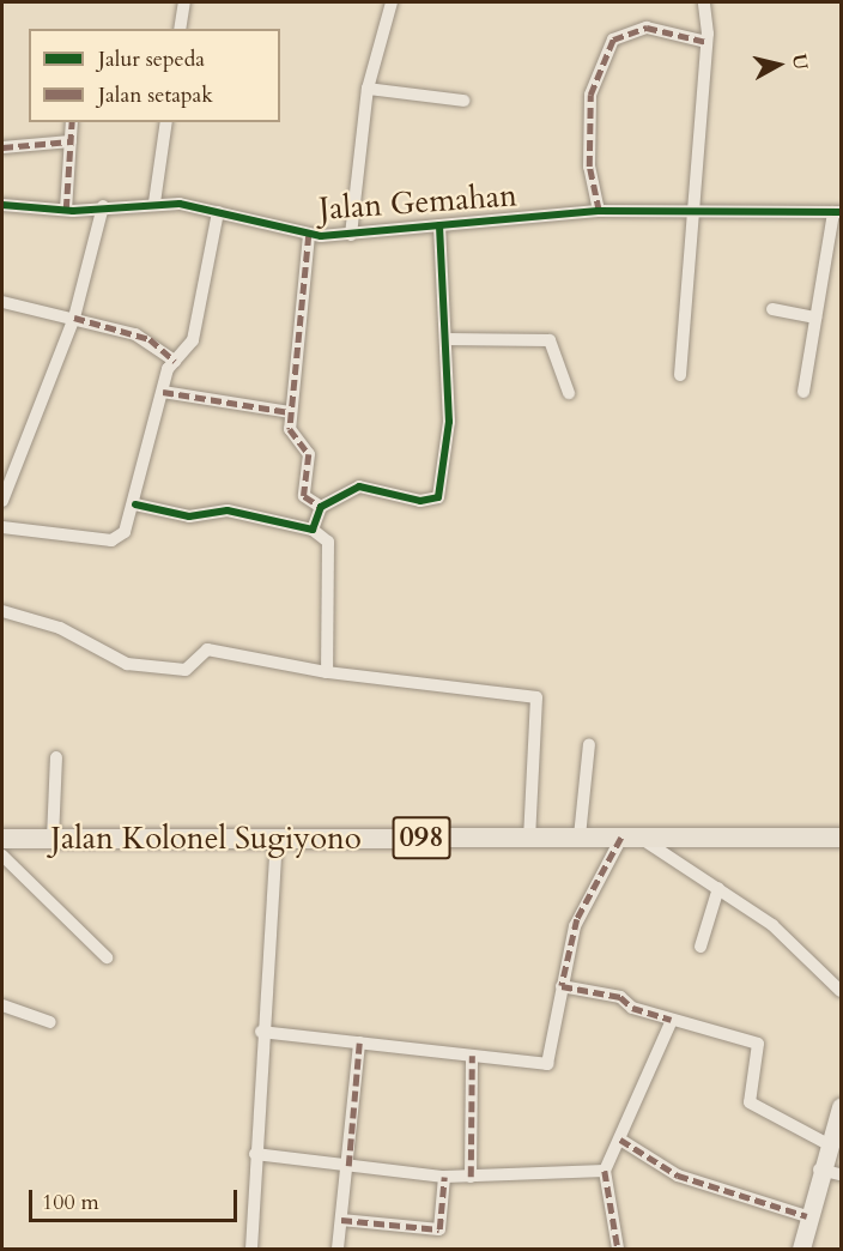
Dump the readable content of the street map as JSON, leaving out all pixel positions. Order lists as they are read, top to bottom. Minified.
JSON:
{"streets":{"main road":["098","Jalan Kolonel Sugiyono"],"street":["Jalan Gemahan"]},"legend":["Jalur sepeda","Jalan setapak"],"scale_bar":"100 m","north":"right"}
